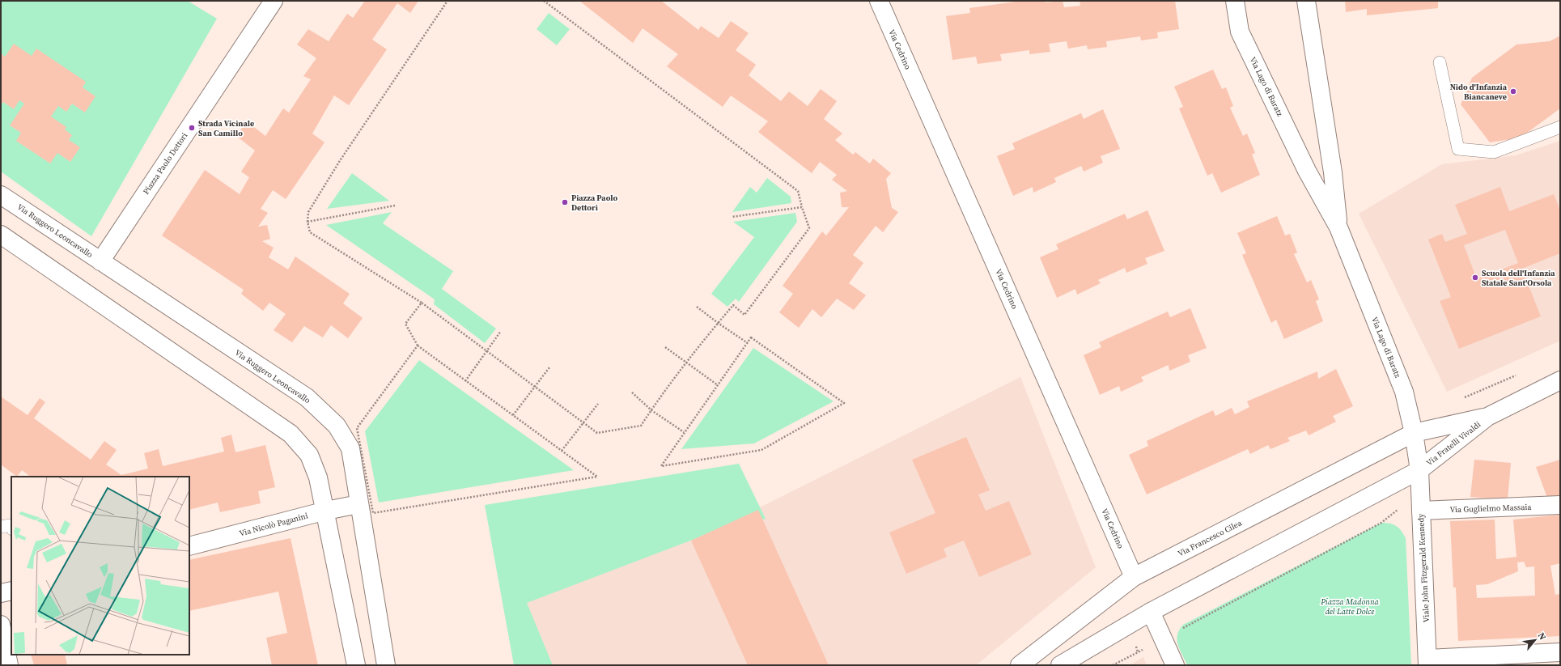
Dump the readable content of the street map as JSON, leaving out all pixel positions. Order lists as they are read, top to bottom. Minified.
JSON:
{"streets":{"street":["Via Cedrino","Via Lago di Baratz","Piazza Paolo Dettori","Via Ruggero Leoncavallo","Via Fratelli Vivaldi","Via Guglielmo Massaia","Via Nicolò Paganini","Via Francesco Cilea","Viale John Fitzgerald Kennedy"]},"crossings":[["Via Cedrino","Via Francesco Cilea"],["Via Lago di Baratz","Via Fratelli Vivaldi"],["Via Lago di Baratz","Via Francesco Cilea"],["Via Lago di Baratz","Viale John Fitzgerald Kennedy"],["Piazza Paolo Dettori","Via Ruggero Leoncavallo"],["Via Ruggero Leoncavallo","Via Nicolò Paganini"],["Via Fratelli Vivaldi","Via Francesco Cilea"],["Via Fratelli Vivaldi","Viale John Fitzgerald Kennedy"],["Via Guglielmo Massaia","Viale John Fitzgerald Kennedy"]],"parks":["Piazza Madonna del Latte Dolce"],"places":["Nido d'Infanzia Biancaneve","Strada Vicinale San Camillo","Piazza Paolo Dettori","Scuola dell'Infanzia Statale Sant'Orsola"],"north":"top right"}
